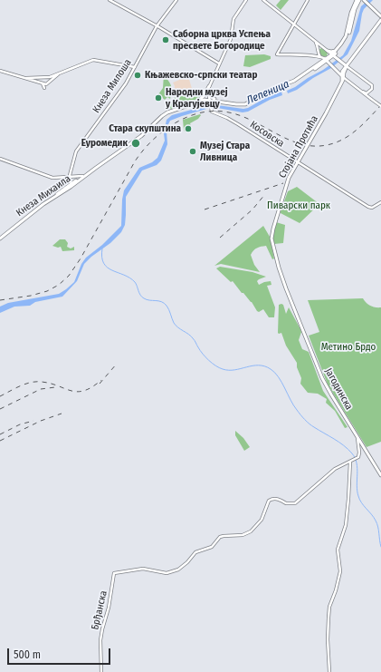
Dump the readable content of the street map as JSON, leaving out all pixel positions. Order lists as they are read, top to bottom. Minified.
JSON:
{"streets":{"main road":["Стојана Протића","Кнеза Михаила","Јагодинска"],"street":["Кнеза Милоша","Косовска","Брђанска"]},"crossings":[["Косовска","Стојана Протића"],["Косовска","Кнеза Михаила"],["Стојана Протића","Јагодинска"]],"water":["Лепеница"],"parks":["Пиварски парк","Метино Брдо"],"places":["Саборна црква Успења пресвете Богородице","Књажевско-српски театар","Народни музеј у Крагујевцу","Стара скупштина","Еуромедик","Музеј Стара Ливница"],"scale_bar":"500 m"}
